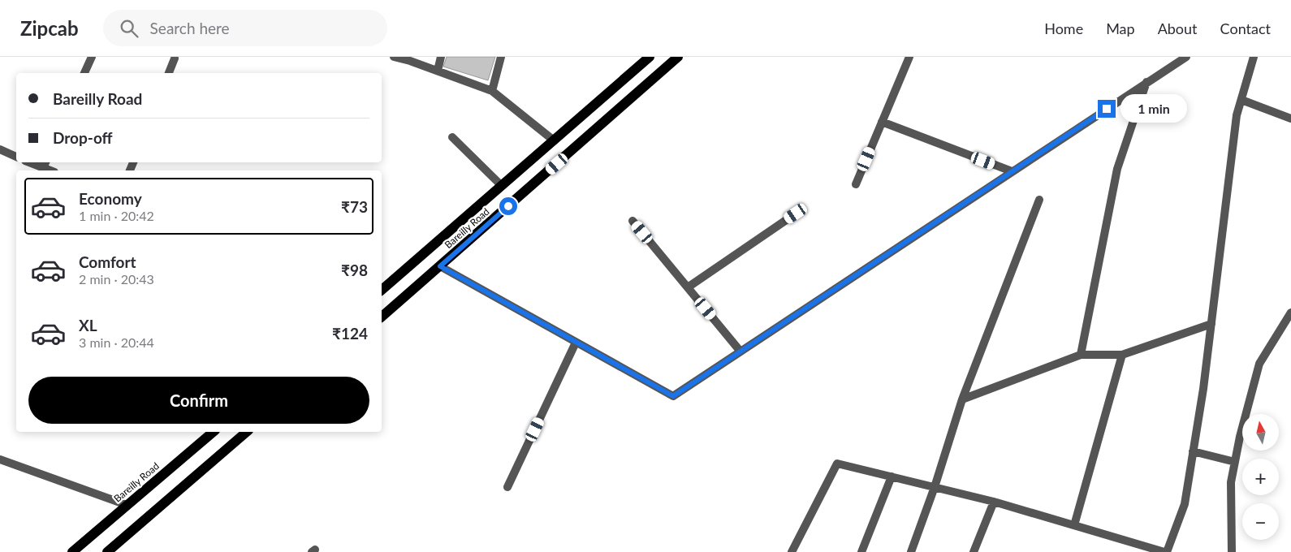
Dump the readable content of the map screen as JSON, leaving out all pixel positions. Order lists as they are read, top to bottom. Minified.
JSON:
{"streets":{"main road":["Bareilly Road"]},"north":"top","page":{"header":"Zipcab","search":"Search here","nav":["Home","Map","About","Contact"],"banner":["Bareilly Road","Drop-off"],"bubble":"1 min","list":[{"name":"Economy","note":"1 min · 20:42","value":"₹73"},{"name":"Comfort","note":"2 min · 20:43","value":"₹98"},{"name":"XL","note":"3 min · 20:44","value":"₹124"}],"buttons":"Confirm","map_buttons":["+","−"]}}
